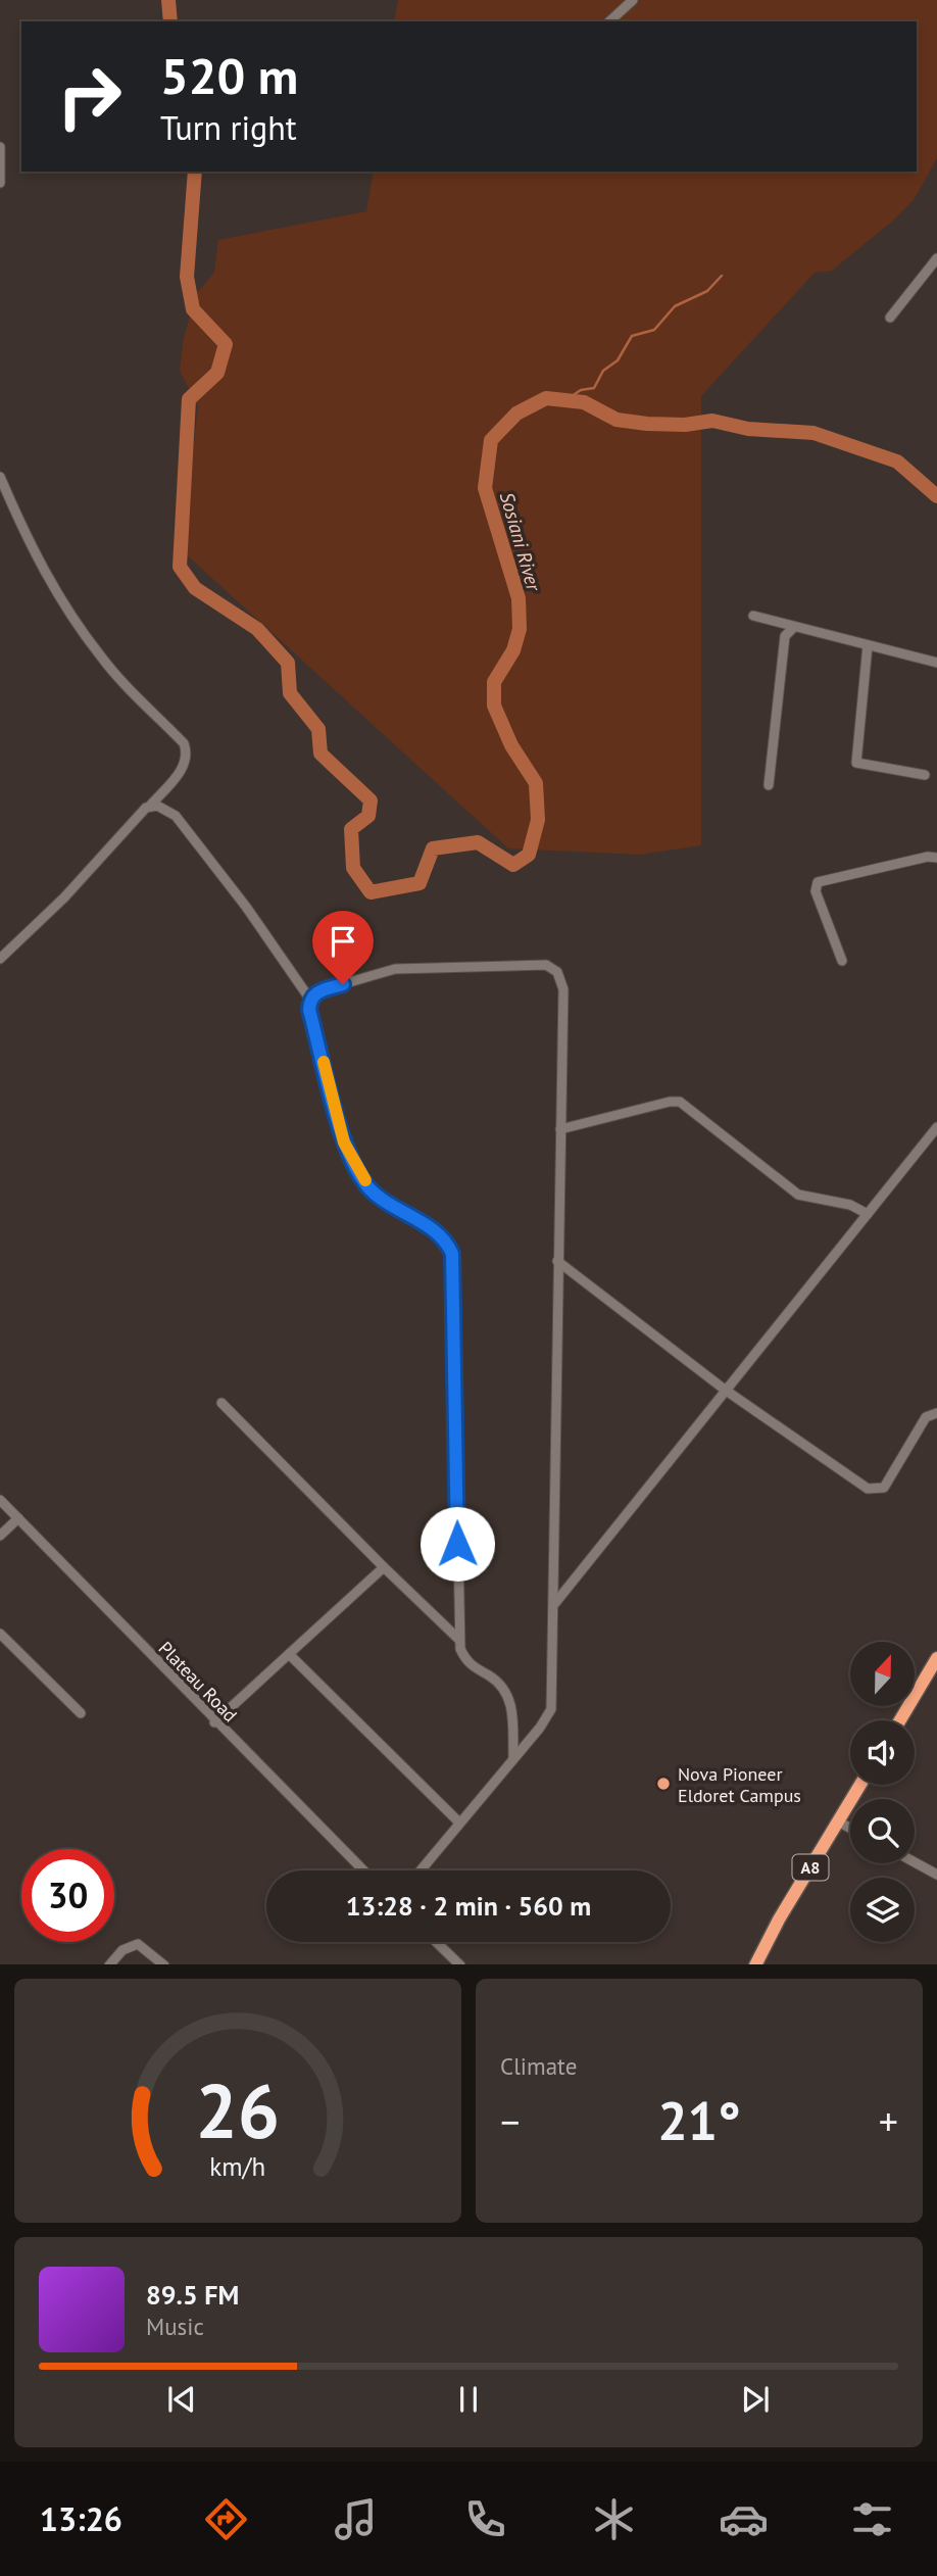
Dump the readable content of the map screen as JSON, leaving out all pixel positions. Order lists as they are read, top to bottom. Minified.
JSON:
{"streets":{"highway":["A8"],"street":["Plateau Road"]},"water":["Sosiani River"],"places":["Nova Pioneer Eldoret Campus"],"north":"top","page":{"turn":["520 m","Turn right"],"limit":"30","trip":"13:28 · 2 min · 560 m","tile":"Climate","heat":["−","21°","+"],"song":["89.5 FM","Music"],"tabs":"13:26","gauge":["26","km/h"]}}
